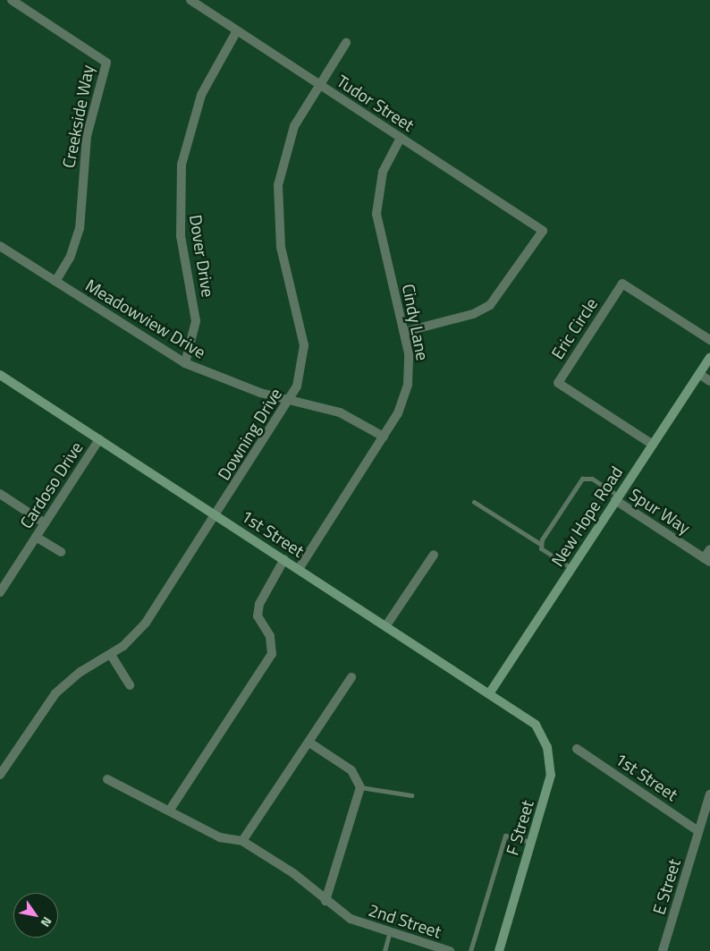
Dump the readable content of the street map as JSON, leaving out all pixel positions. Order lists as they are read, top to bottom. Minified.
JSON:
{"streets":{"main road":["New Hope Road","1st Street","F Street"],"street":["Tudor Street","Creekside Way","Dover Drive","Meadowview Drive","Cindy Lane","Eric Circle","Downing Drive","Cardoso Drive","Spur Way","E Street","2nd Street"]},"crossings":[["Tudor Street","Dover Drive"],["Tudor Street","Cindy Lane"],["Tudor Street","Downing Drive"],["Creekside Way","Meadowview Drive"],["Dover Drive","Meadowview Drive"],["Meadowview Drive","Cindy Lane"],["Meadowview Drive","Downing Drive"],["Cindy Lane","1st Street"],["Eric Circle","New Hope Road"],["Downing Drive","1st Street"],["Cardoso Drive","1st Street"],["Spur Way","New Hope Road"],["New Hope Road","1st Street"],["1st Street","F Street"],["1st Street","E Street"]],"north":"bottom right"}
